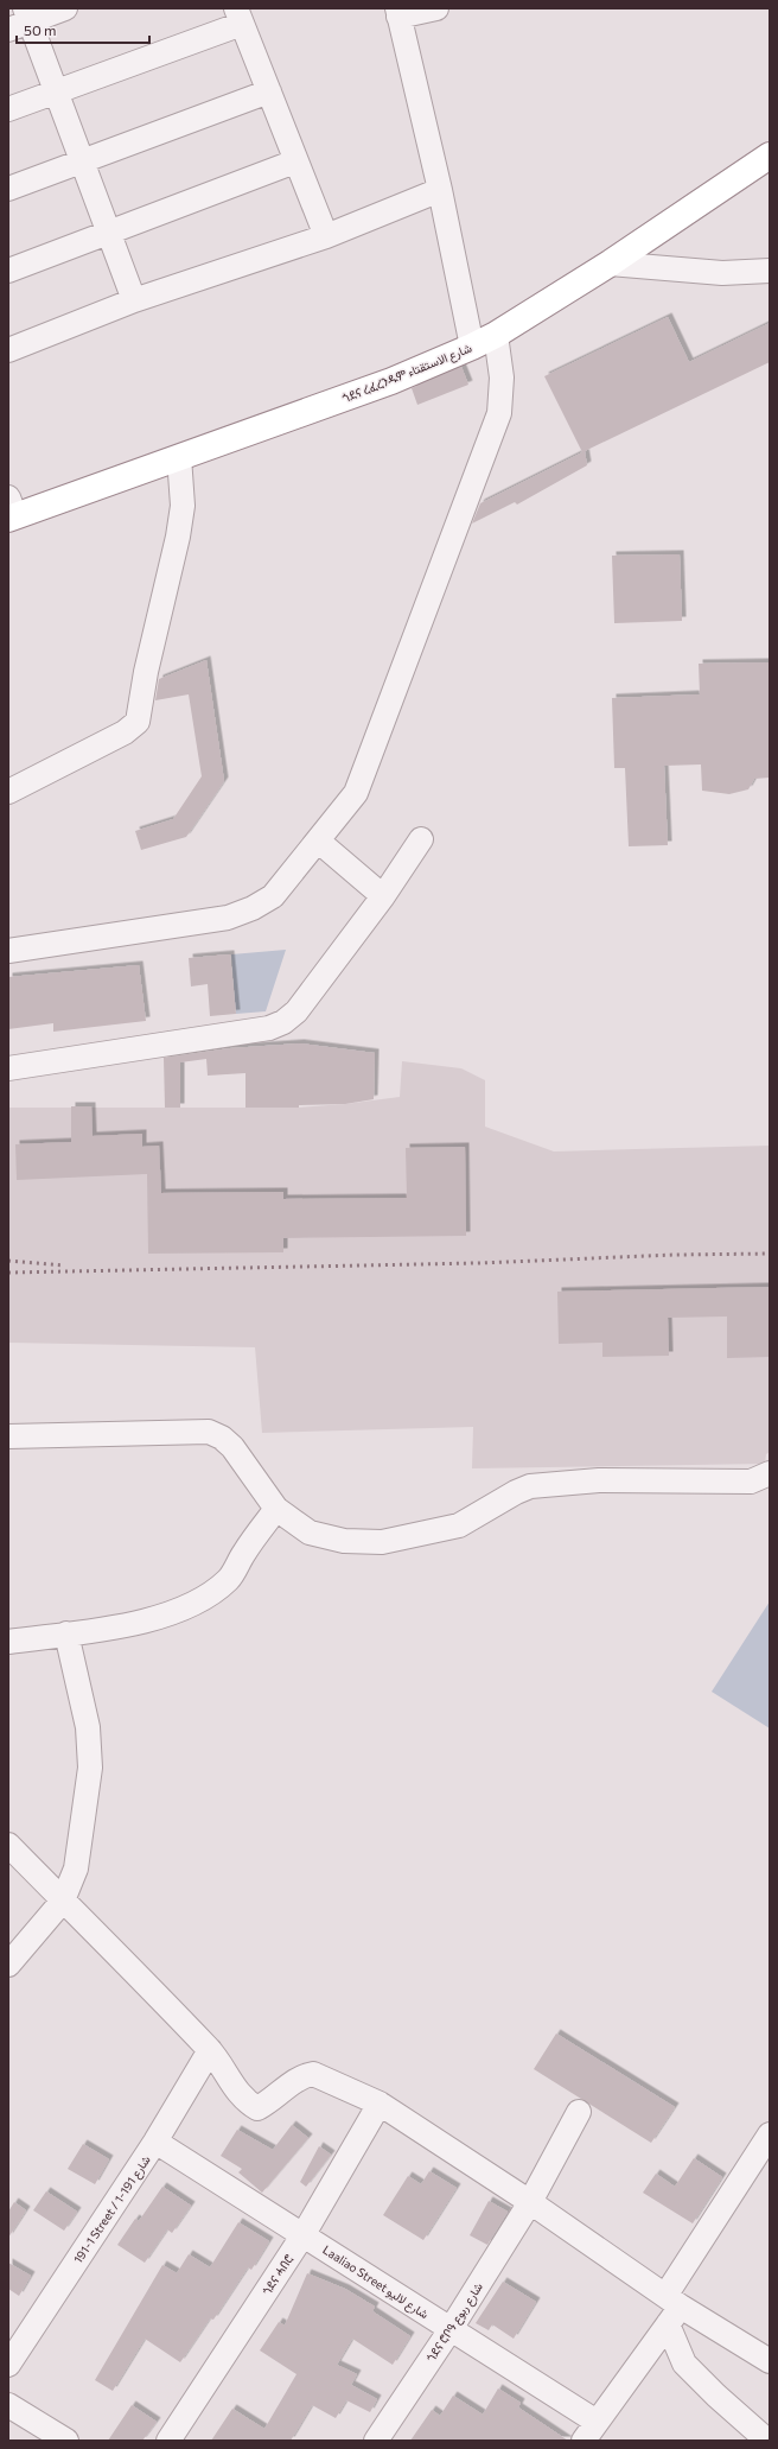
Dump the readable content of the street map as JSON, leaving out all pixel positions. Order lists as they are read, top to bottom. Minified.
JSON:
{"streets":{"highway":["ጎደና ረፈረንዱም شارع الاستقتاء"],"street":["191-1 Street / شارع 191-1","ጎደና ሓበሮ","Laaliao Street شارع لاليو","ጎደና ሮቦዓ شارع ربوع"]},"crossings":[["191-1 Street / شارع 191-1","Laaliao Street شارع لاليو"],["ጎደና ሓበሮ","Laaliao Street شارع لاليو"],["Laaliao Street شارع لاليو","ጎደና ሮቦዓ شارع ربوع"]],"scale_bar":"50 m"}
